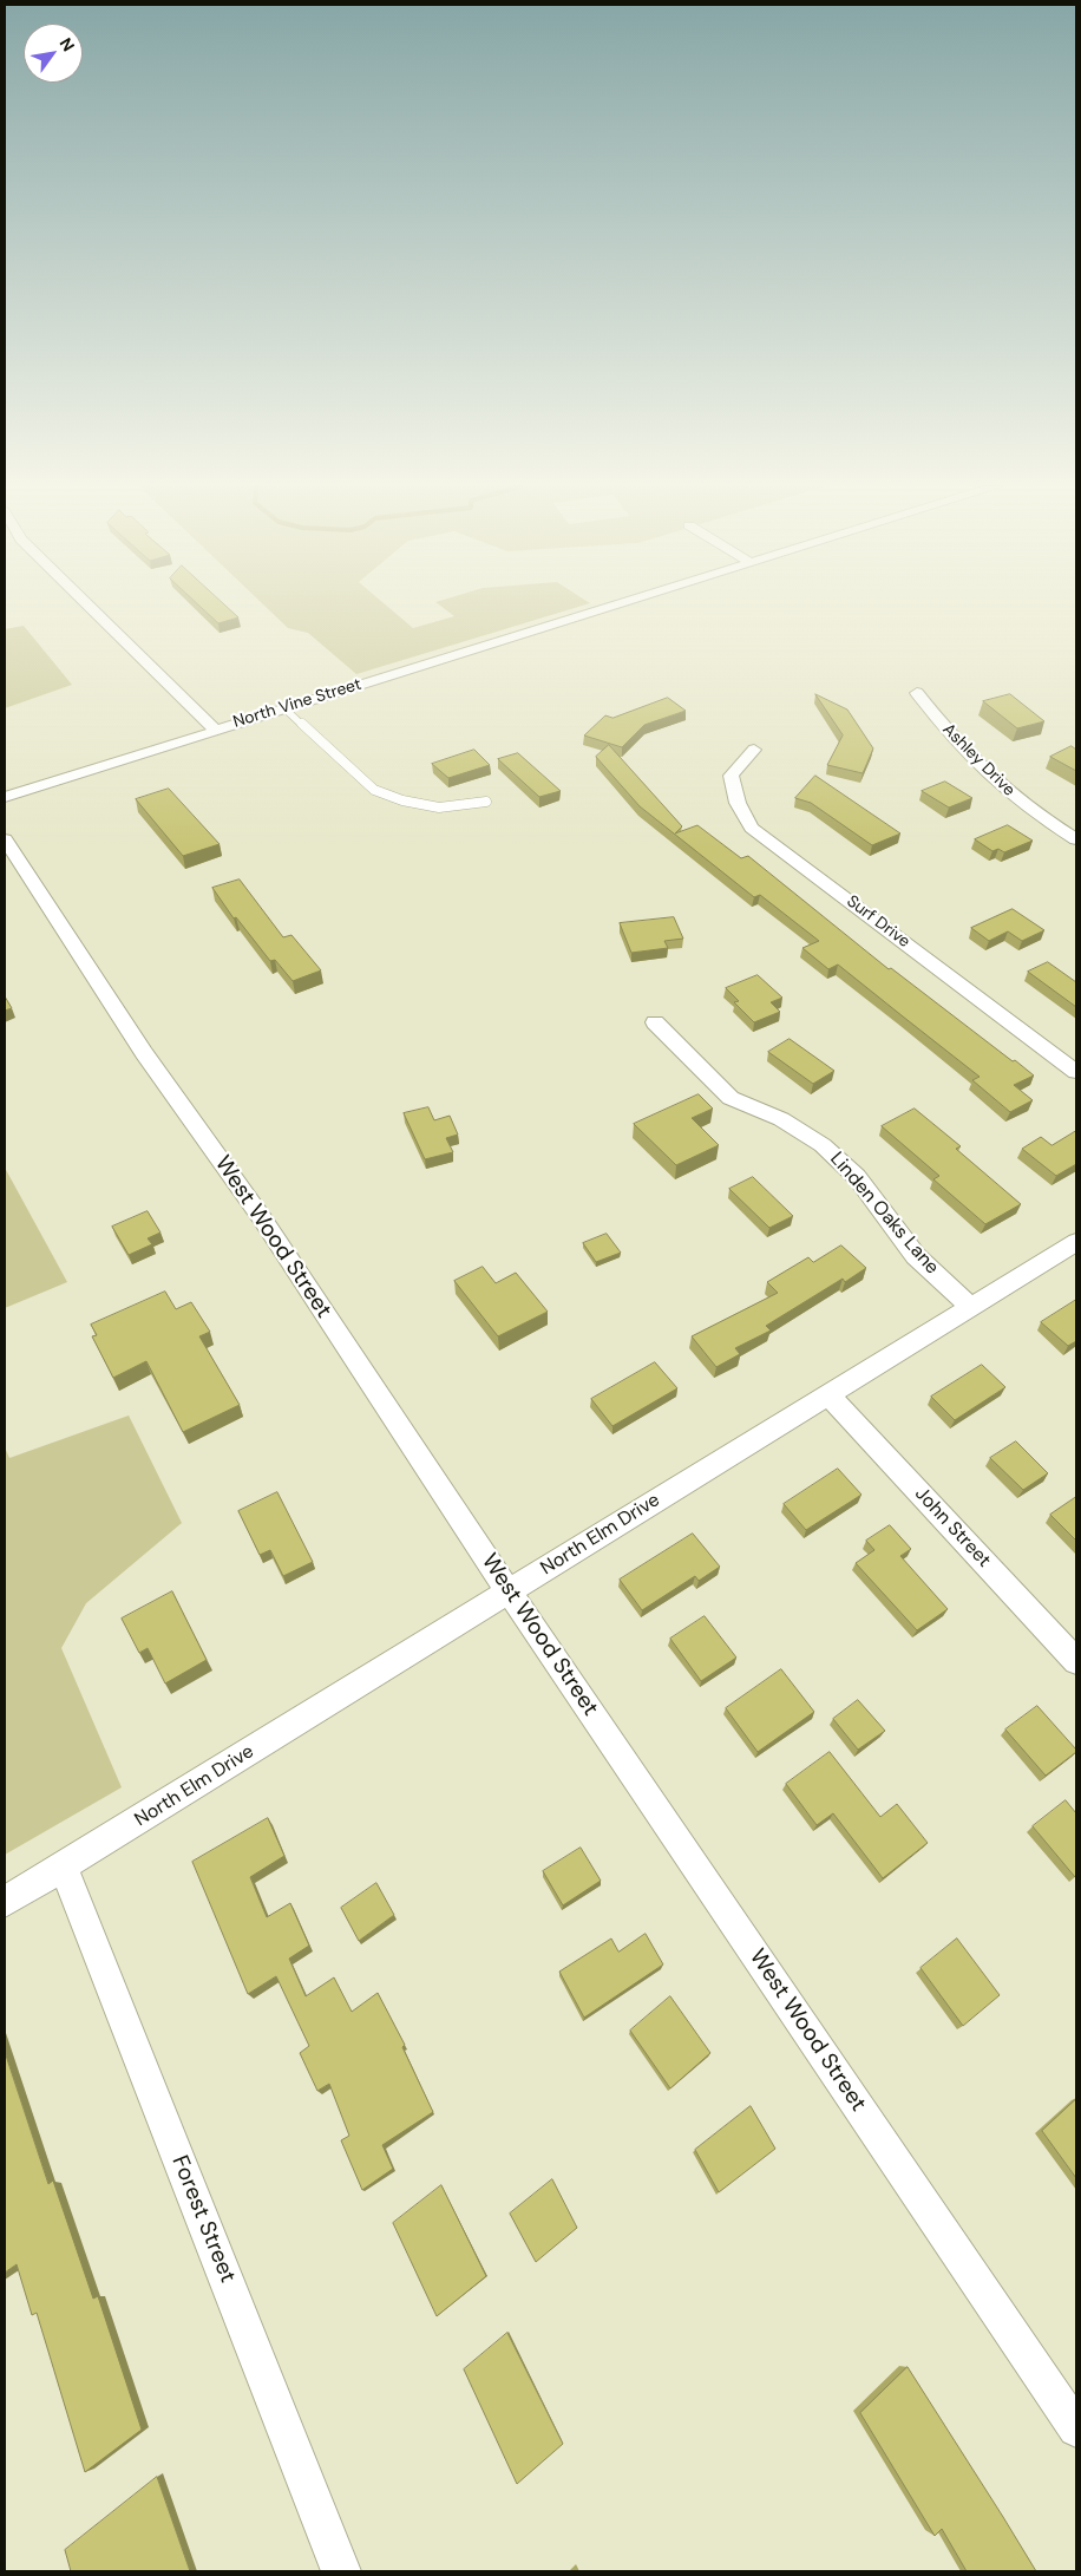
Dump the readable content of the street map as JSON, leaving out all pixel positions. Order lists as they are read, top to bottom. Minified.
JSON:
{"streets":{"street":["North Vine Street","Ashley Drive","Surf Drive","Linden Oaks Lane","West Wood Street","John Street","North Elm Drive","Forest Street"]},"crossings":[["Linden Oaks Lane","North Elm Drive"],["West Wood Street","North Elm Drive"],["John Street","North Elm Drive"],["North Elm Drive","Forest Street"]],"north":"top right"}
